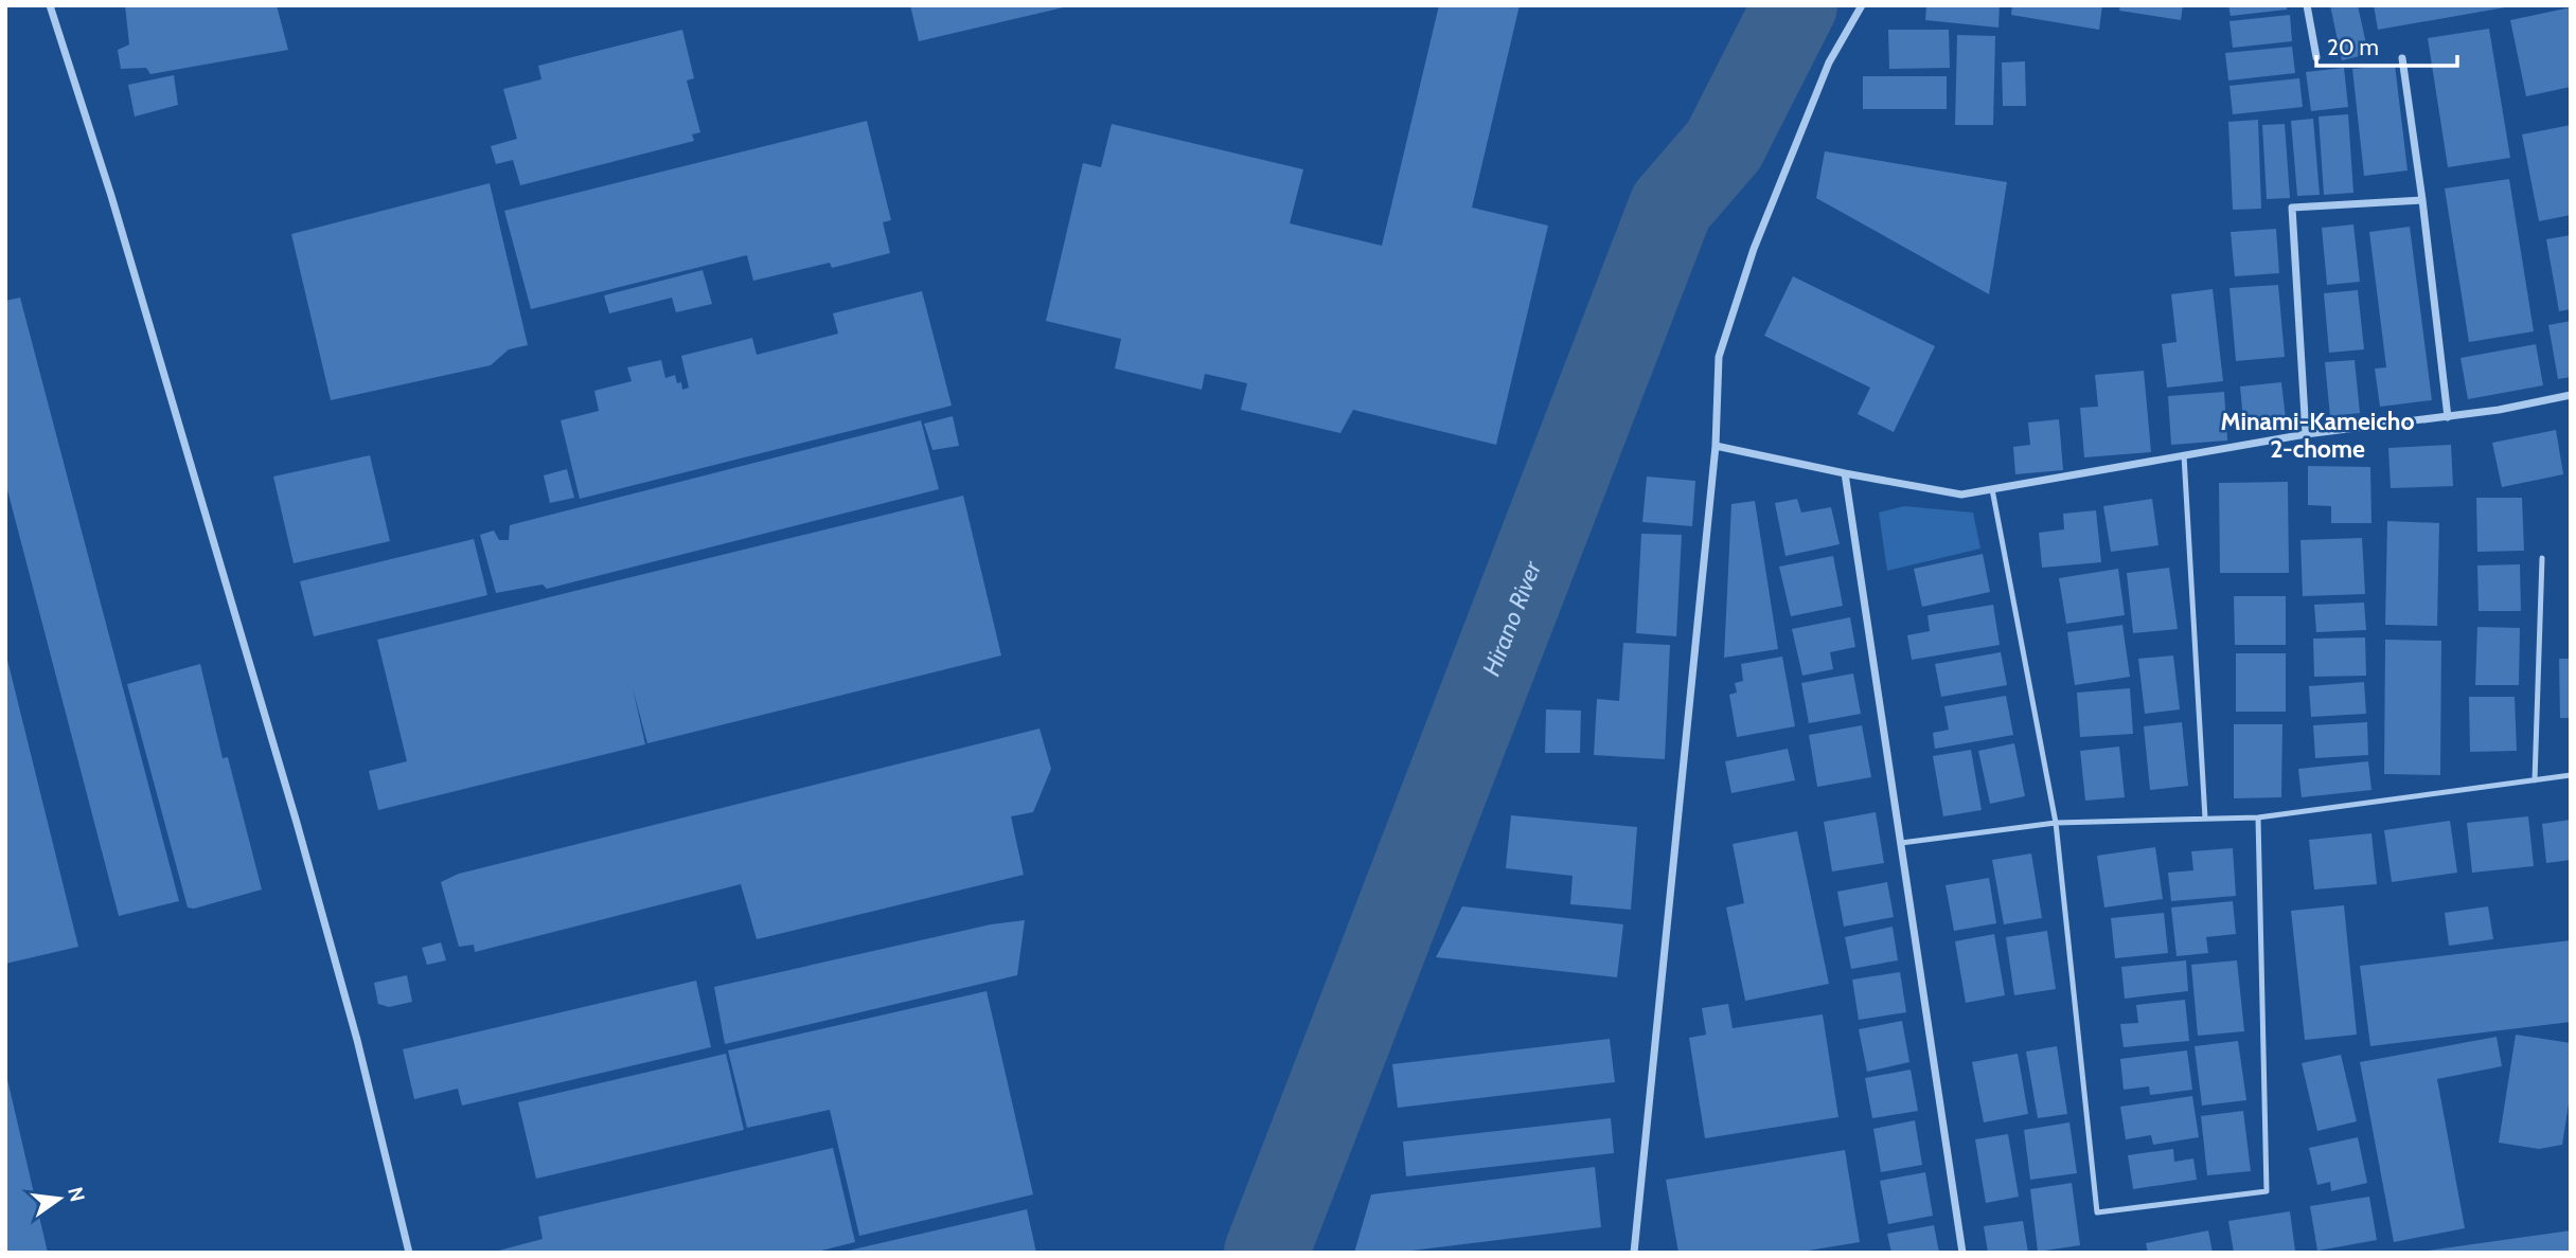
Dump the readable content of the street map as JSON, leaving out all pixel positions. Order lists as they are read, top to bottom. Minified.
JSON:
{"districts":["Minami-Kameicho 2-chome"],"water":["Hirano River"],"scale_bar":"20 m","north":"right"}
